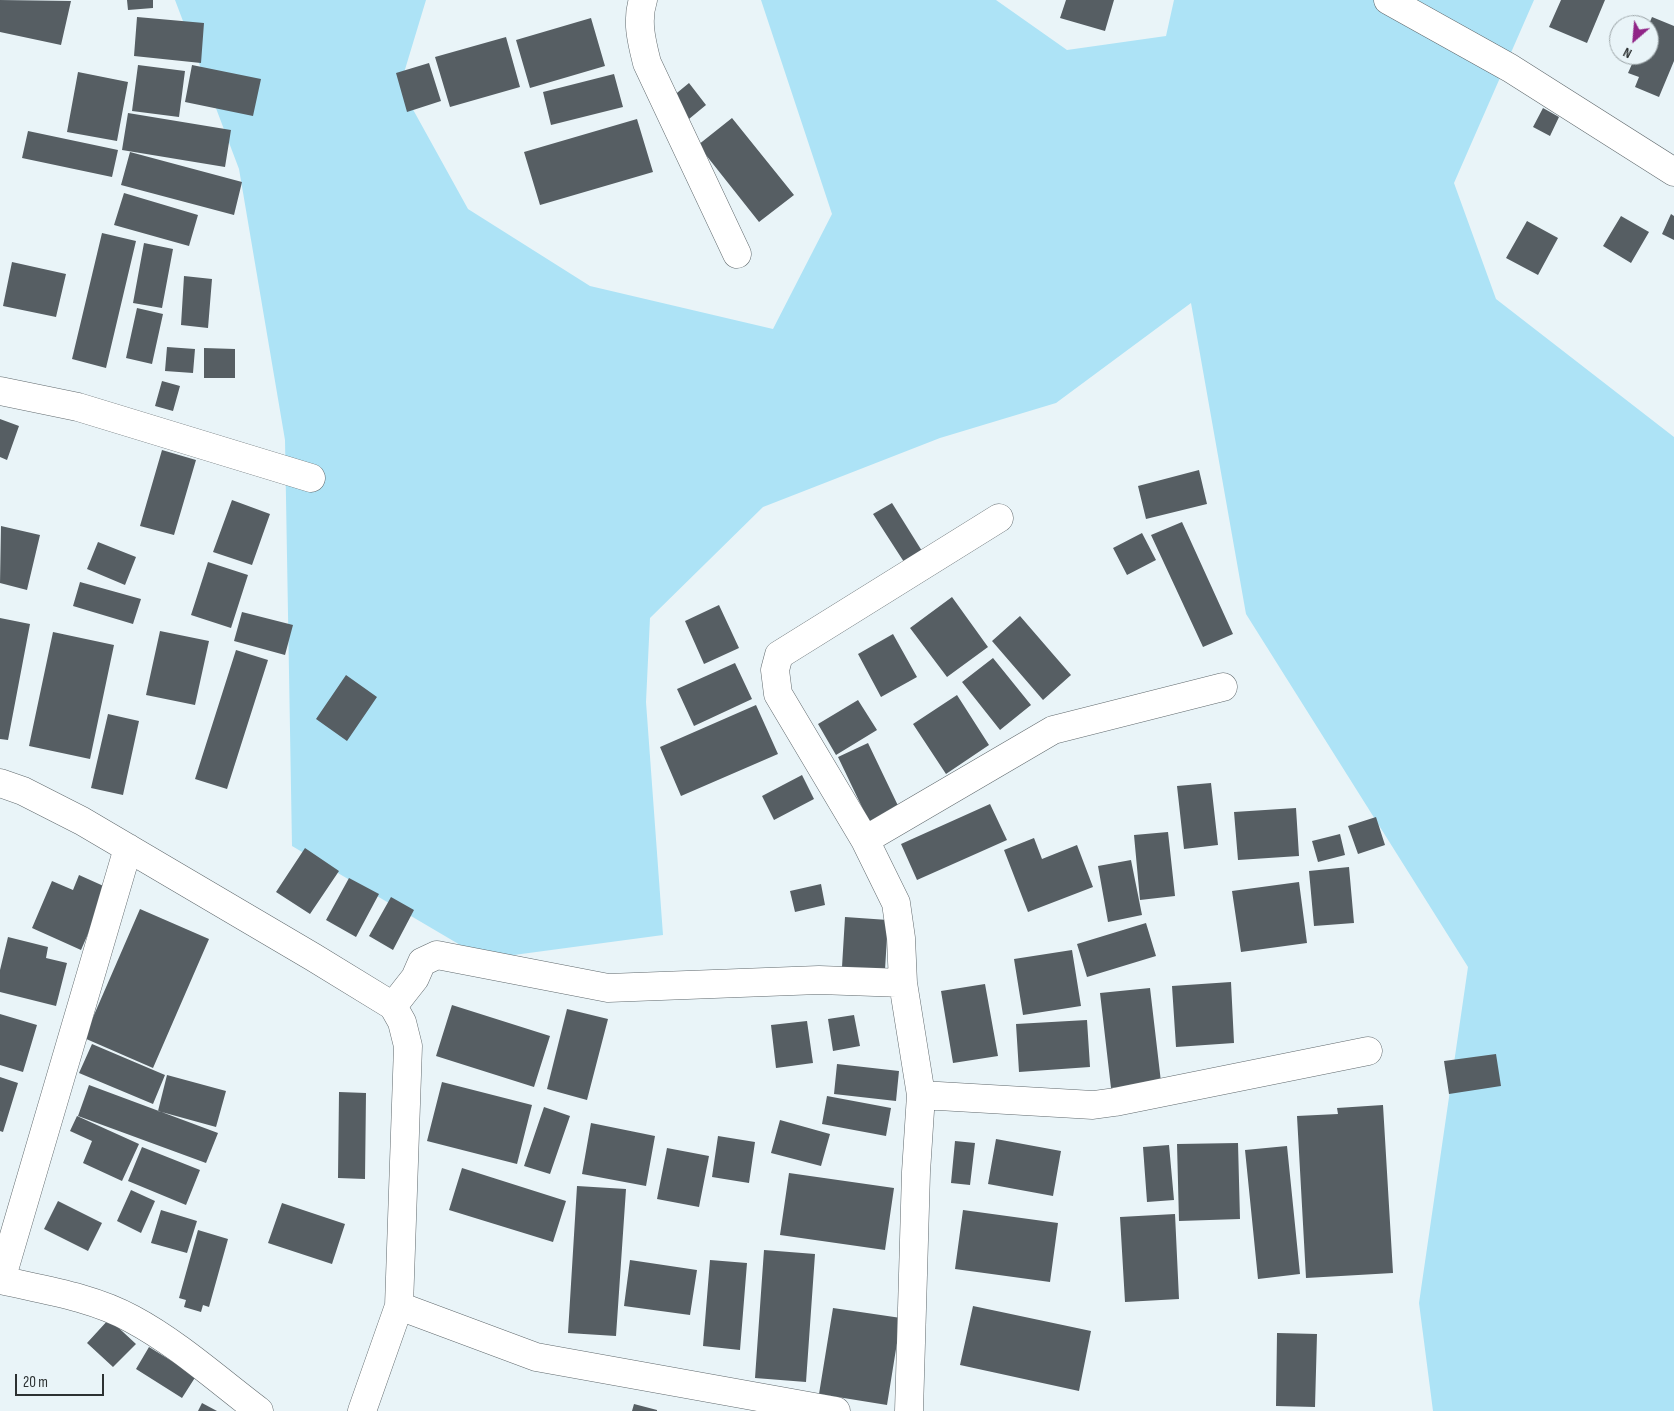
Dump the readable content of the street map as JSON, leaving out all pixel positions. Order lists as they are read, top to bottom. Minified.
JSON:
{"scale_bar":"20 m","north":"bottom left"}
